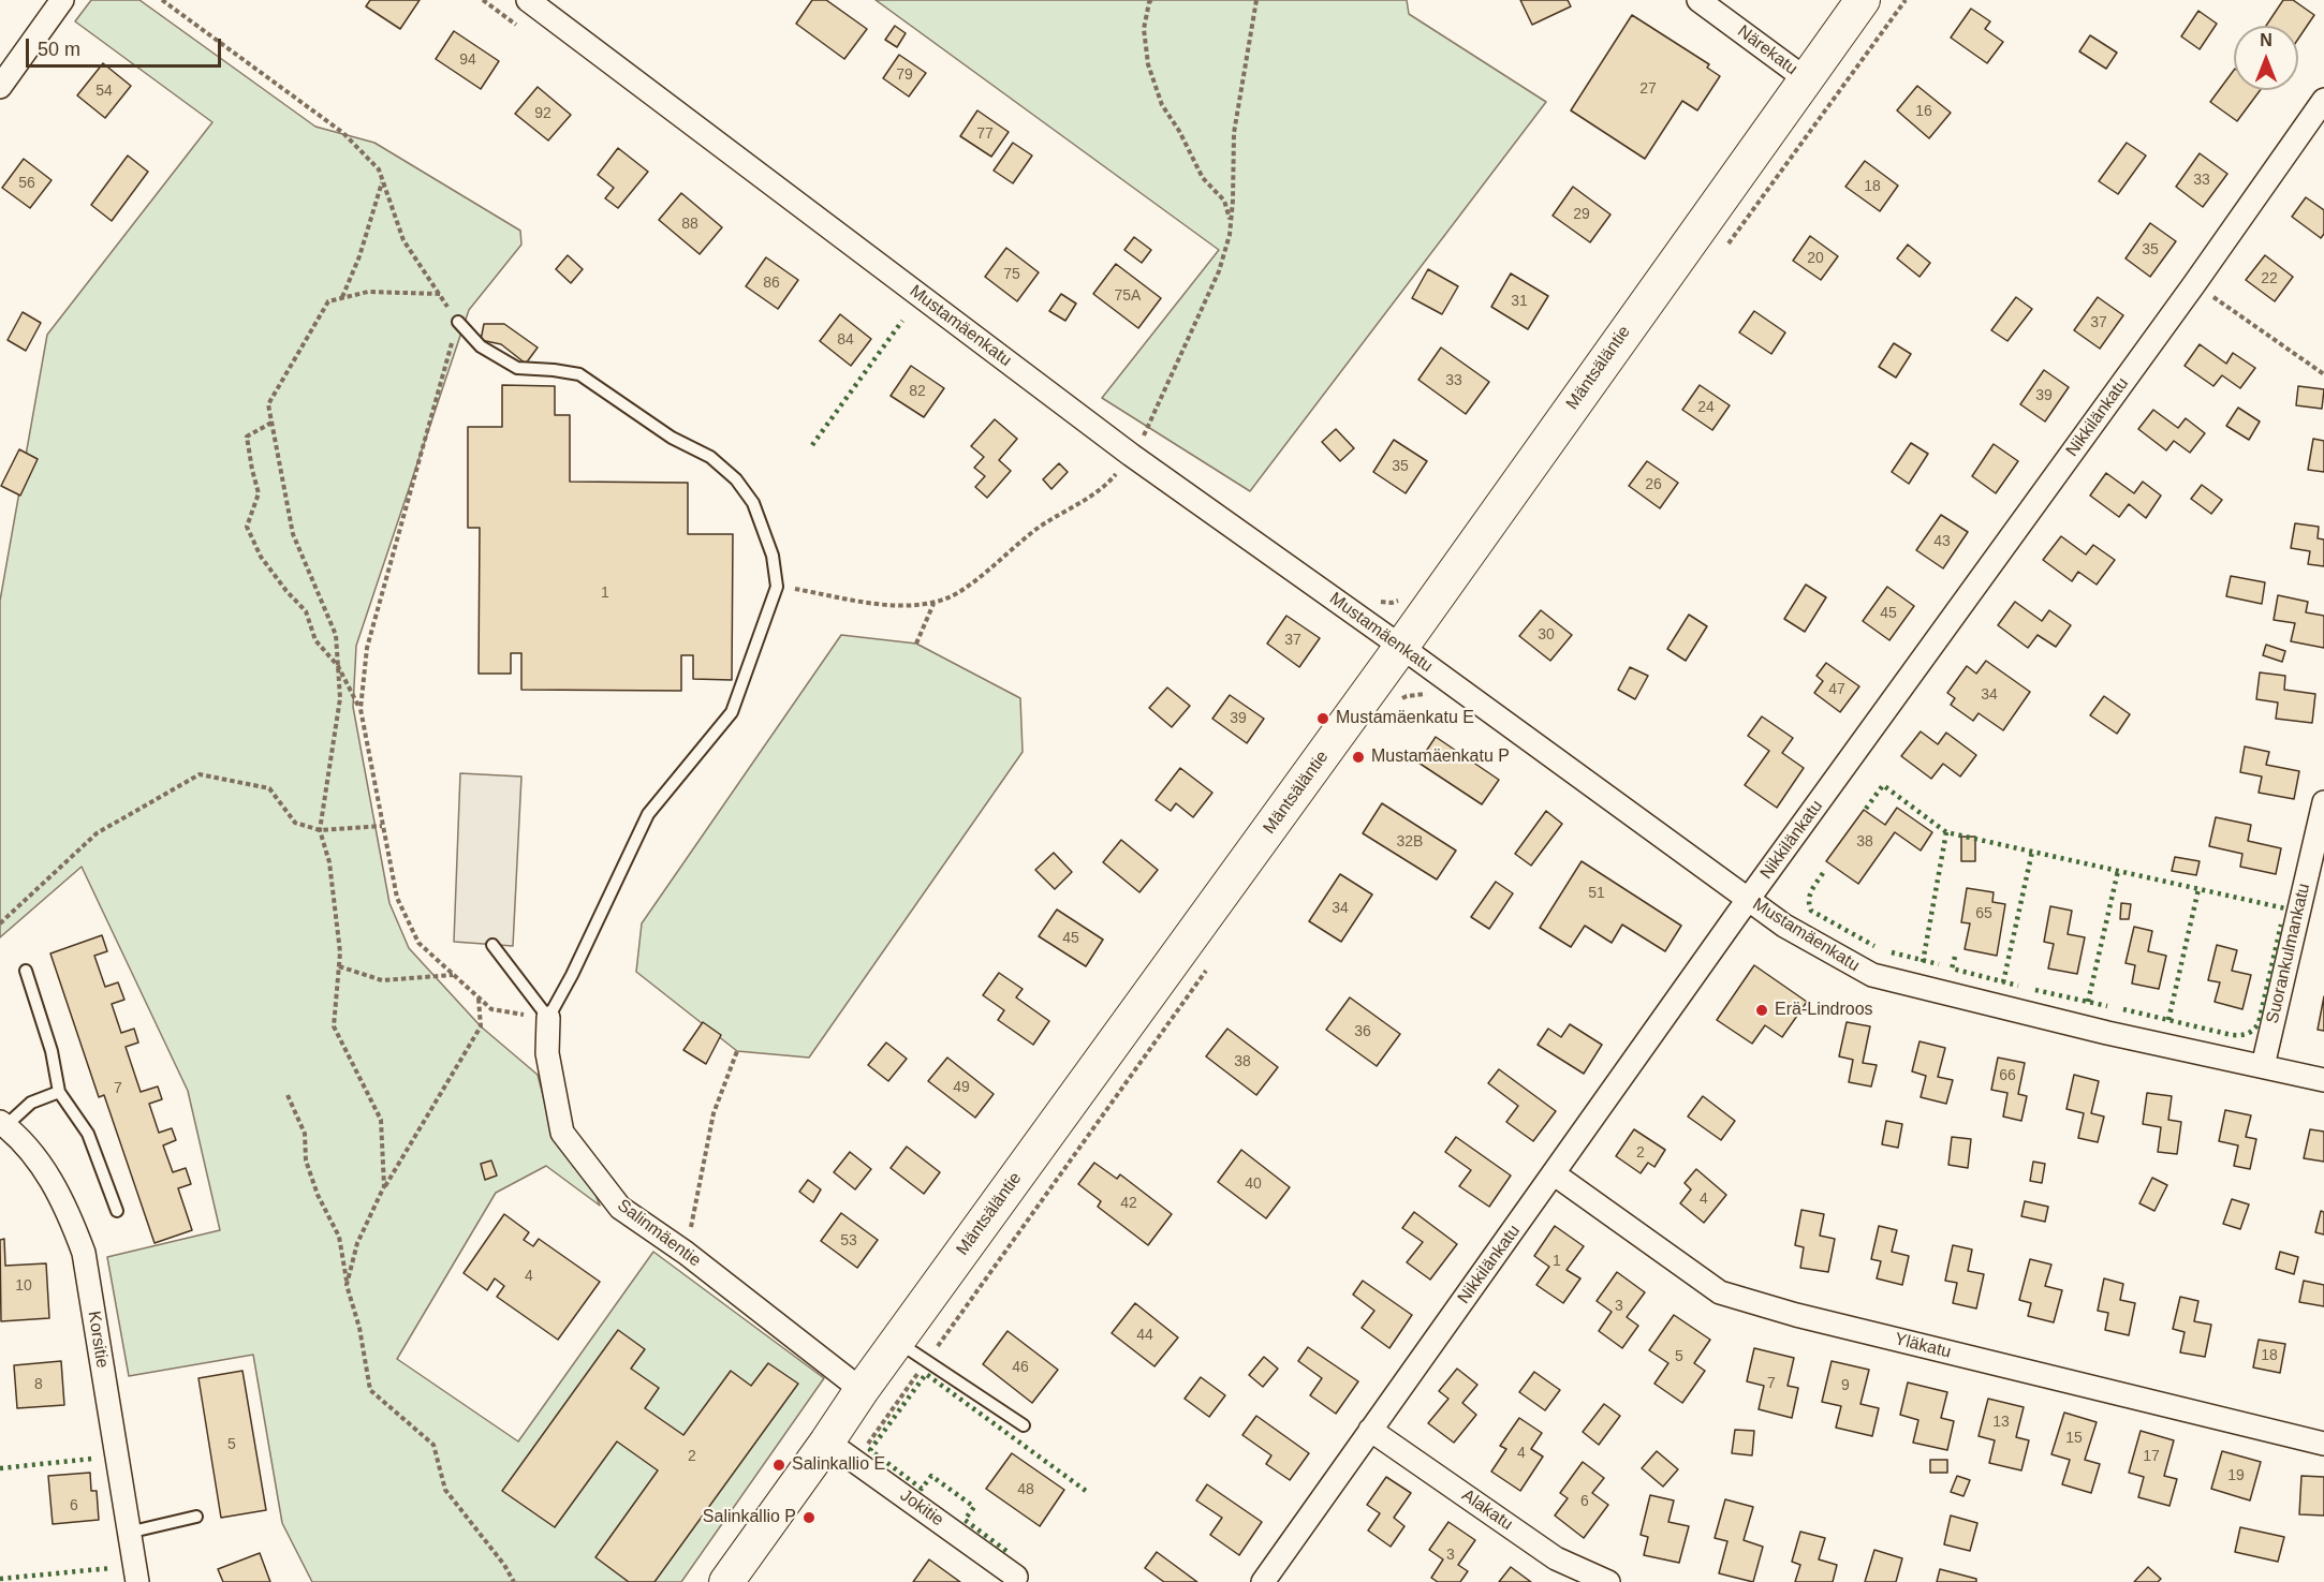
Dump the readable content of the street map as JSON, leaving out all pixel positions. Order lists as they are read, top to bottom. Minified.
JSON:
{"streets":{"street":["Närekatu","Mustamäenkatu","Mäntsäläntie","Nikkilänkatu","Suorankulmankatu","Salinmäentie","Korsitie","Yläkatu","Jokitie","Alakatu"]},"crossings":[["Närekatu","Mäntsäläntie"],["Mustamäenkatu","Mäntsäläntie"],["Mustamäenkatu","Nikkilänkatu"],["Mustamäenkatu","Suorankulmankatu"],["Mäntsäläntie","Salinmäentie"],["Mäntsäläntie","Jokitie"],["Nikkilänkatu","Yläkatu"],["Nikkilänkatu","Alakatu"]],"places":["Mustamäenkatu E","Mustamäenkatu P","Erä-Lindroos","Salinkallio E","Salinkallio P"],"house_numbers":["94","79","27","54","16","92","77","33","56","18","29","88","35","20","75","22","86","75A","31","37","84","33","82","39","24","35","26","43","1","45","30","37","47","34","39","32B","38","51","34","65","45","36","38","66","49","7","2","40","4","42","53","1","4","10","3","44","18","5","46","7","8","9","13","15","5","4","2","17","19","48","6","6","3"],"scale_bar":"50 m","north":"top"}
